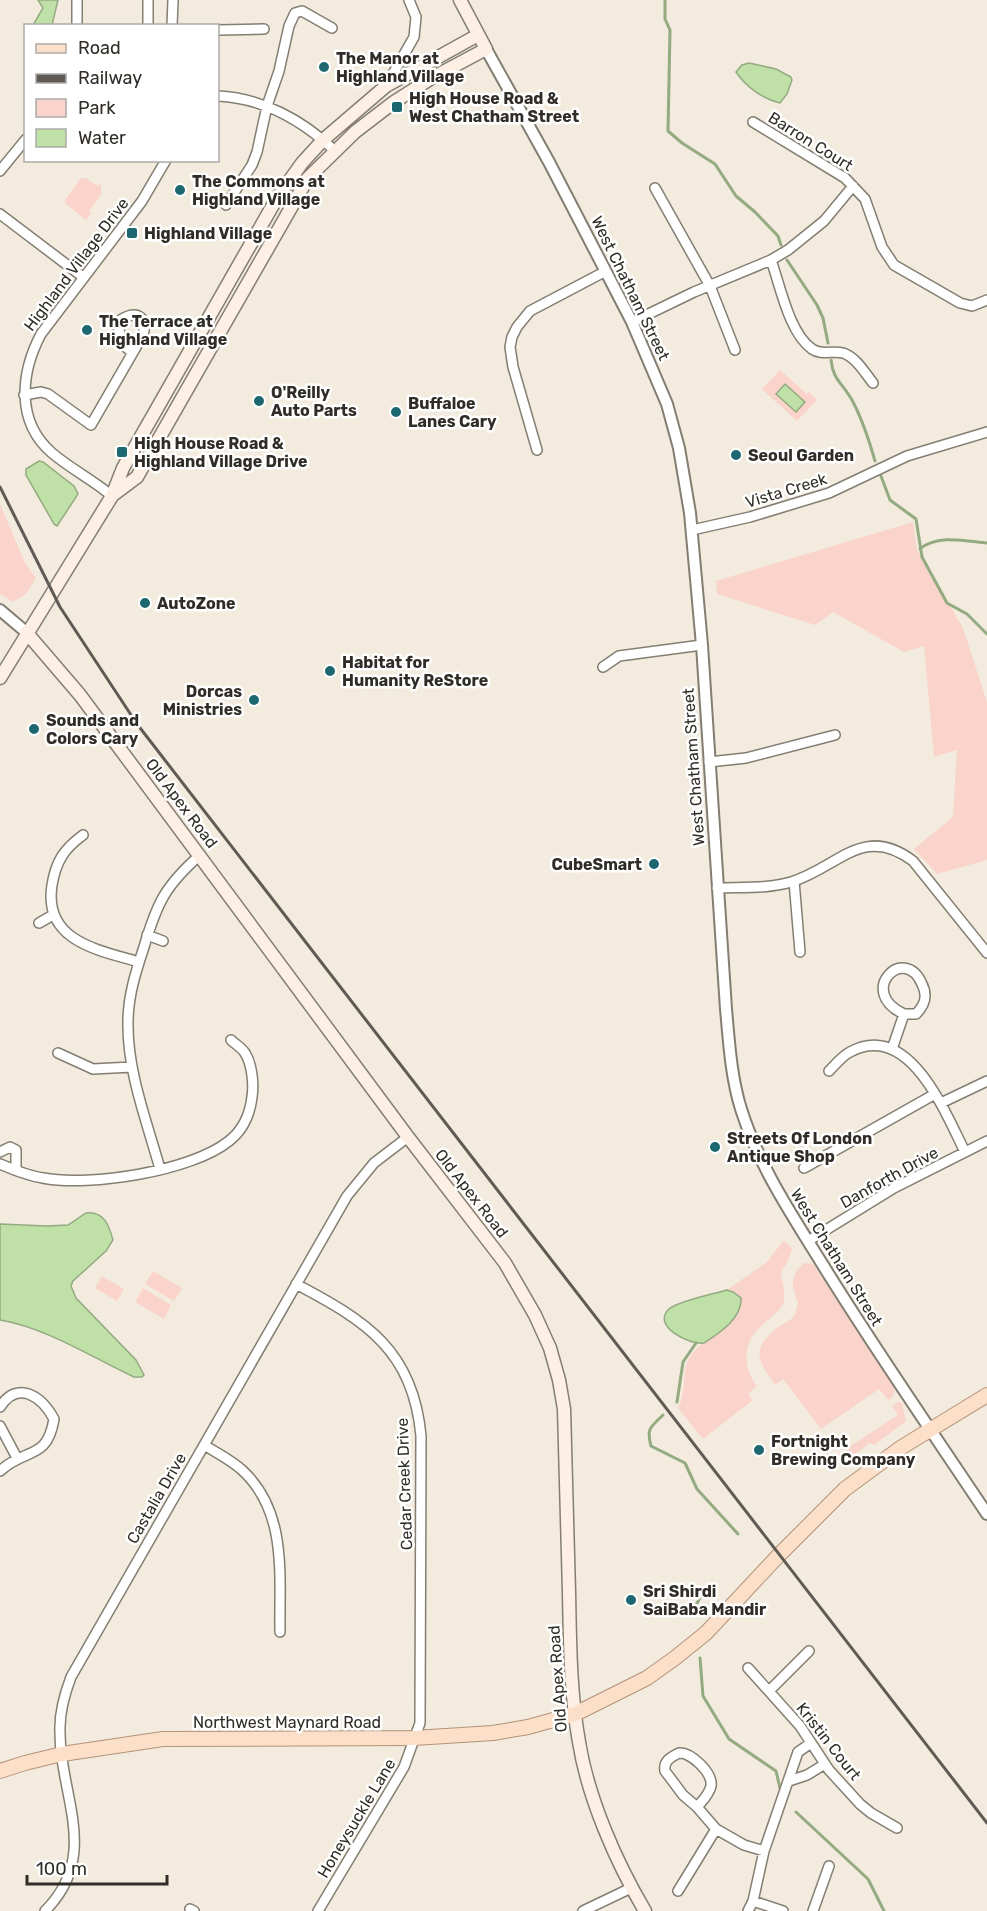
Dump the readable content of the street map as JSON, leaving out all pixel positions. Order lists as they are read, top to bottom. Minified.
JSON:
{"streets":{"main road":["West Chatham Street","Old Apex Road","Northwest Maynard Road"],"street":["Barron Court","Highland Village Drive","Vista Creek","Danforth Drive","Cedar Creek Drive","Castalia Drive","Kristin Court","Honeysuckle Lane"]},"crossings":[["West Chatham Street","Vista Creek"],["West Chatham Street","Danforth Drive"],["West Chatham Street","Northwest Maynard Road"],["Old Apex Road","Castalia Drive"],["Old Apex Road","Northwest Maynard Road"],["Cedar Creek Drive","Castalia Drive"],["Cedar Creek Drive","Northwest Maynard Road"],["Cedar Creek Drive","Honeysuckle Lane"],["Castalia Drive","Northwest Maynard Road"],["Northwest Maynard Road","Honeysuckle Lane"]],"places":{"other":["The Manor at Highland Village","The Commons at Highland Village","The Terrace at Highland Village","O'Reilly Auto Parts","Buffaloe Lanes Cary","Seoul Garden","AutoZone","Habitat for Humanity ReStore","Dorcas Ministries","Sounds and Colors Cary","CubeSmart","Streets Of London Antique Shop","Fortnight Brewing Company","Sri Shirdi SaiBaba Mandir"],"transit":["High House Road & West Chatham Street","Highland Village","High House Road & Highland Village Drive"]},"legend":["Road","Railway","Park","Water"],"scale_bar":"100 m"}
